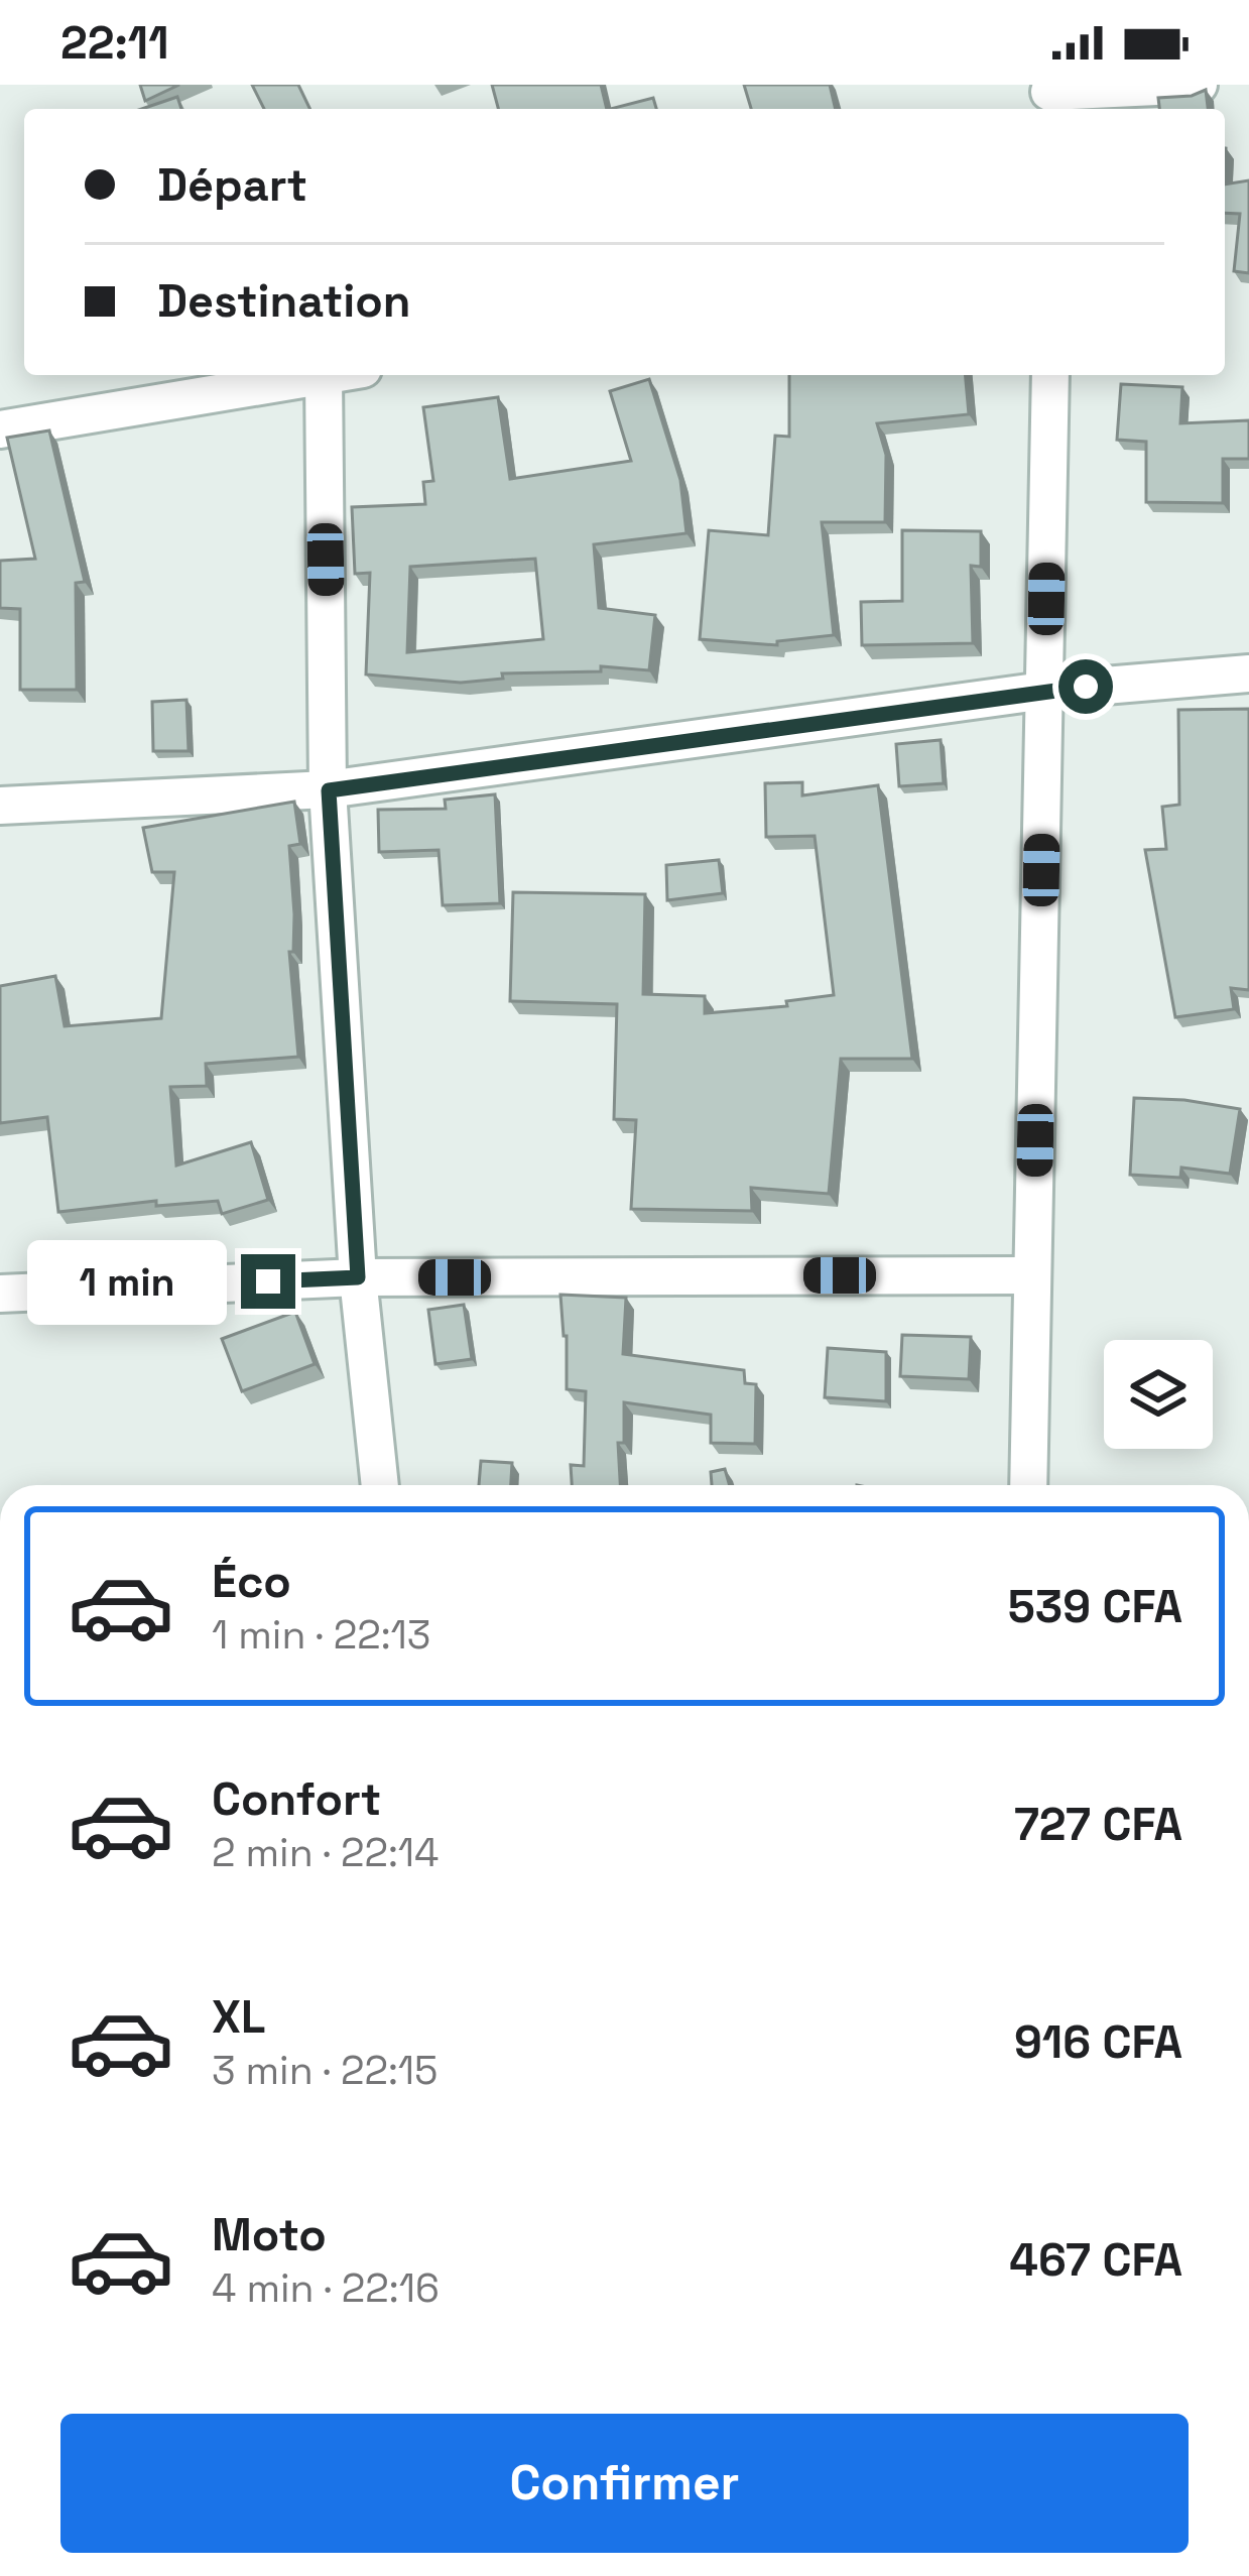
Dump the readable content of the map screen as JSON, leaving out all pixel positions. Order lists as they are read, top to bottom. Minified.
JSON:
{"page":{"status":"22:11","banner":["Départ","Destination"],"bubble":"1 min","list":[{"name":"Éco","note":"1 min · 22:13","value":"539 CFA"},{"name":"Confort","note":"2 min · 22:14","value":"727 CFA"},{"name":"XL","note":"3 min · 22:15","value":"916 CFA"},{"name":"Moto","note":"4 min · 22:16","value":"467 CFA"}],"buttons":"Confirmer"}}
